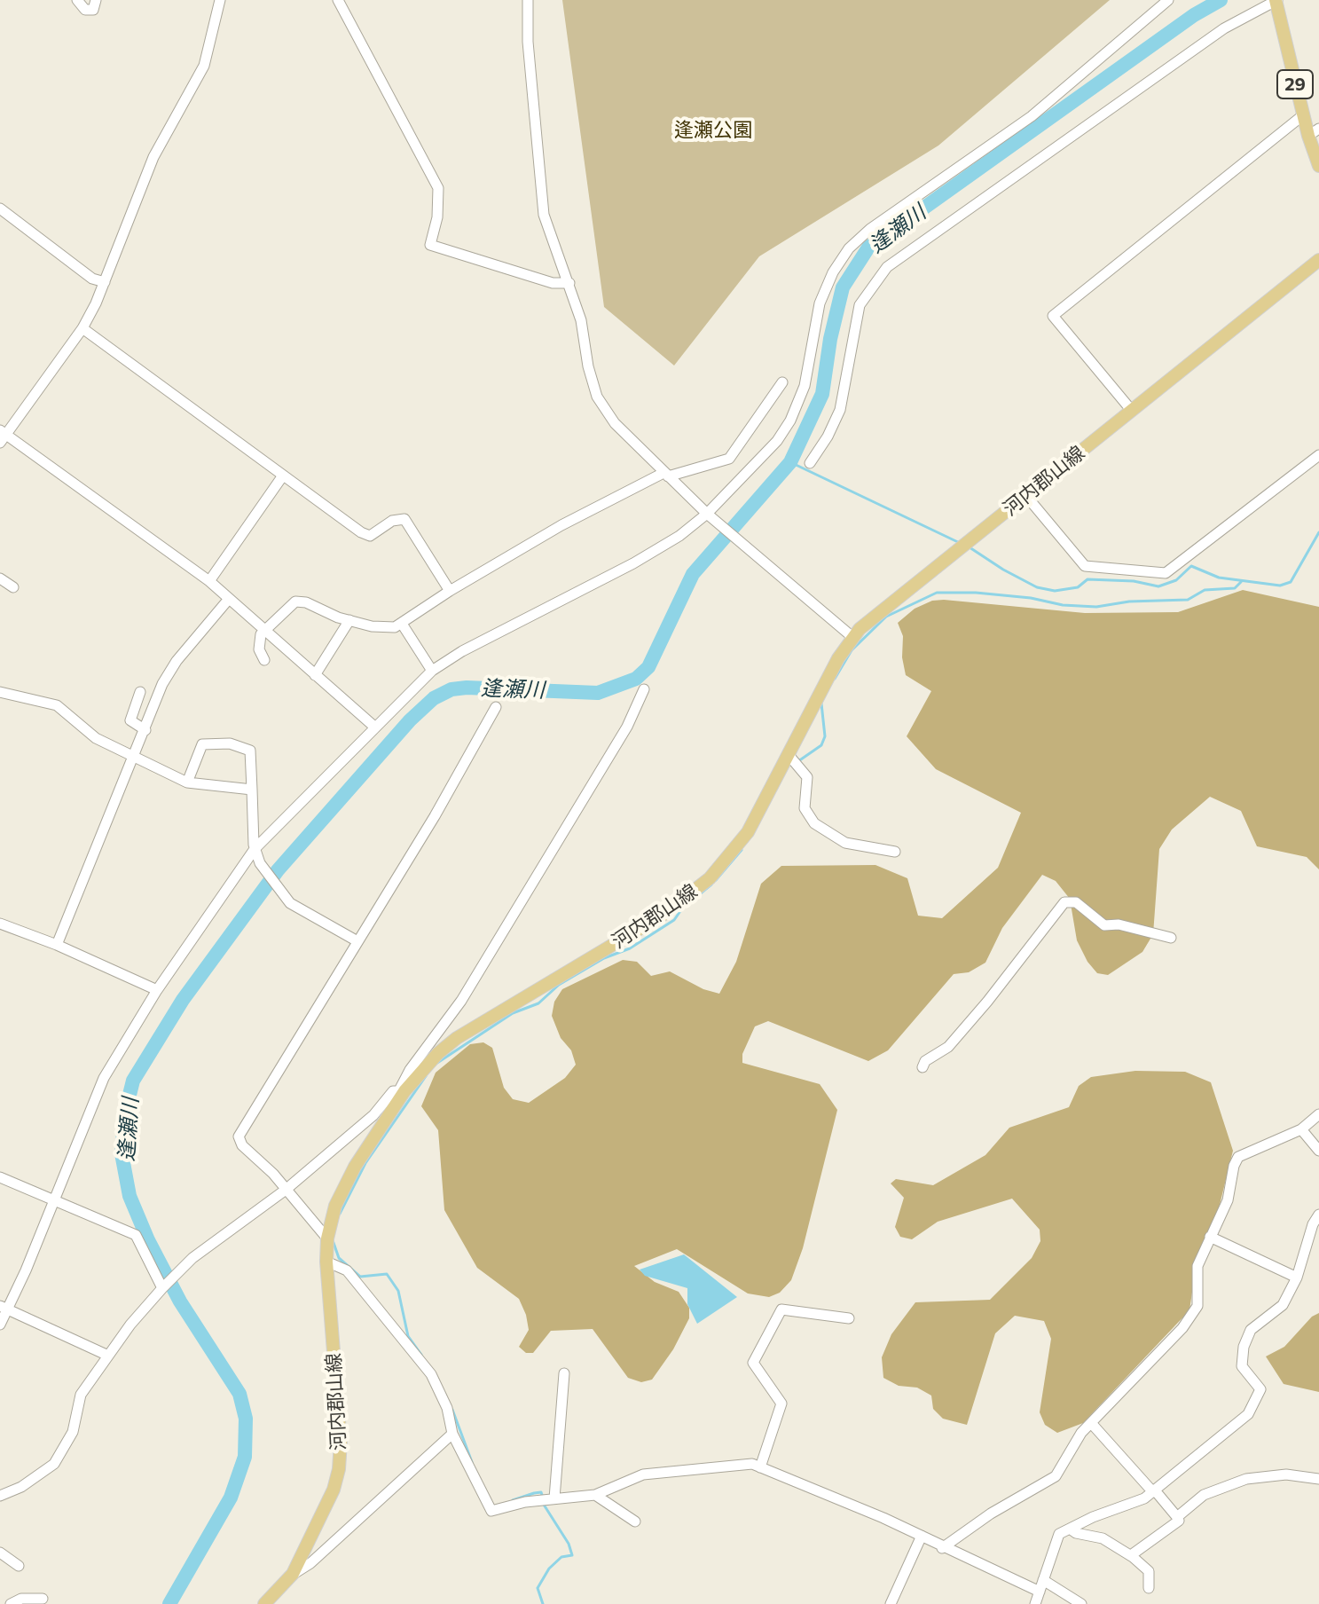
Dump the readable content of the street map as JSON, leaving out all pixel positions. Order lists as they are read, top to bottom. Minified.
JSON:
{"streets":{"main road":["29","河内郡山線"]},"water":["逢瀬川"],"parks":["逢瀬公園"]}
